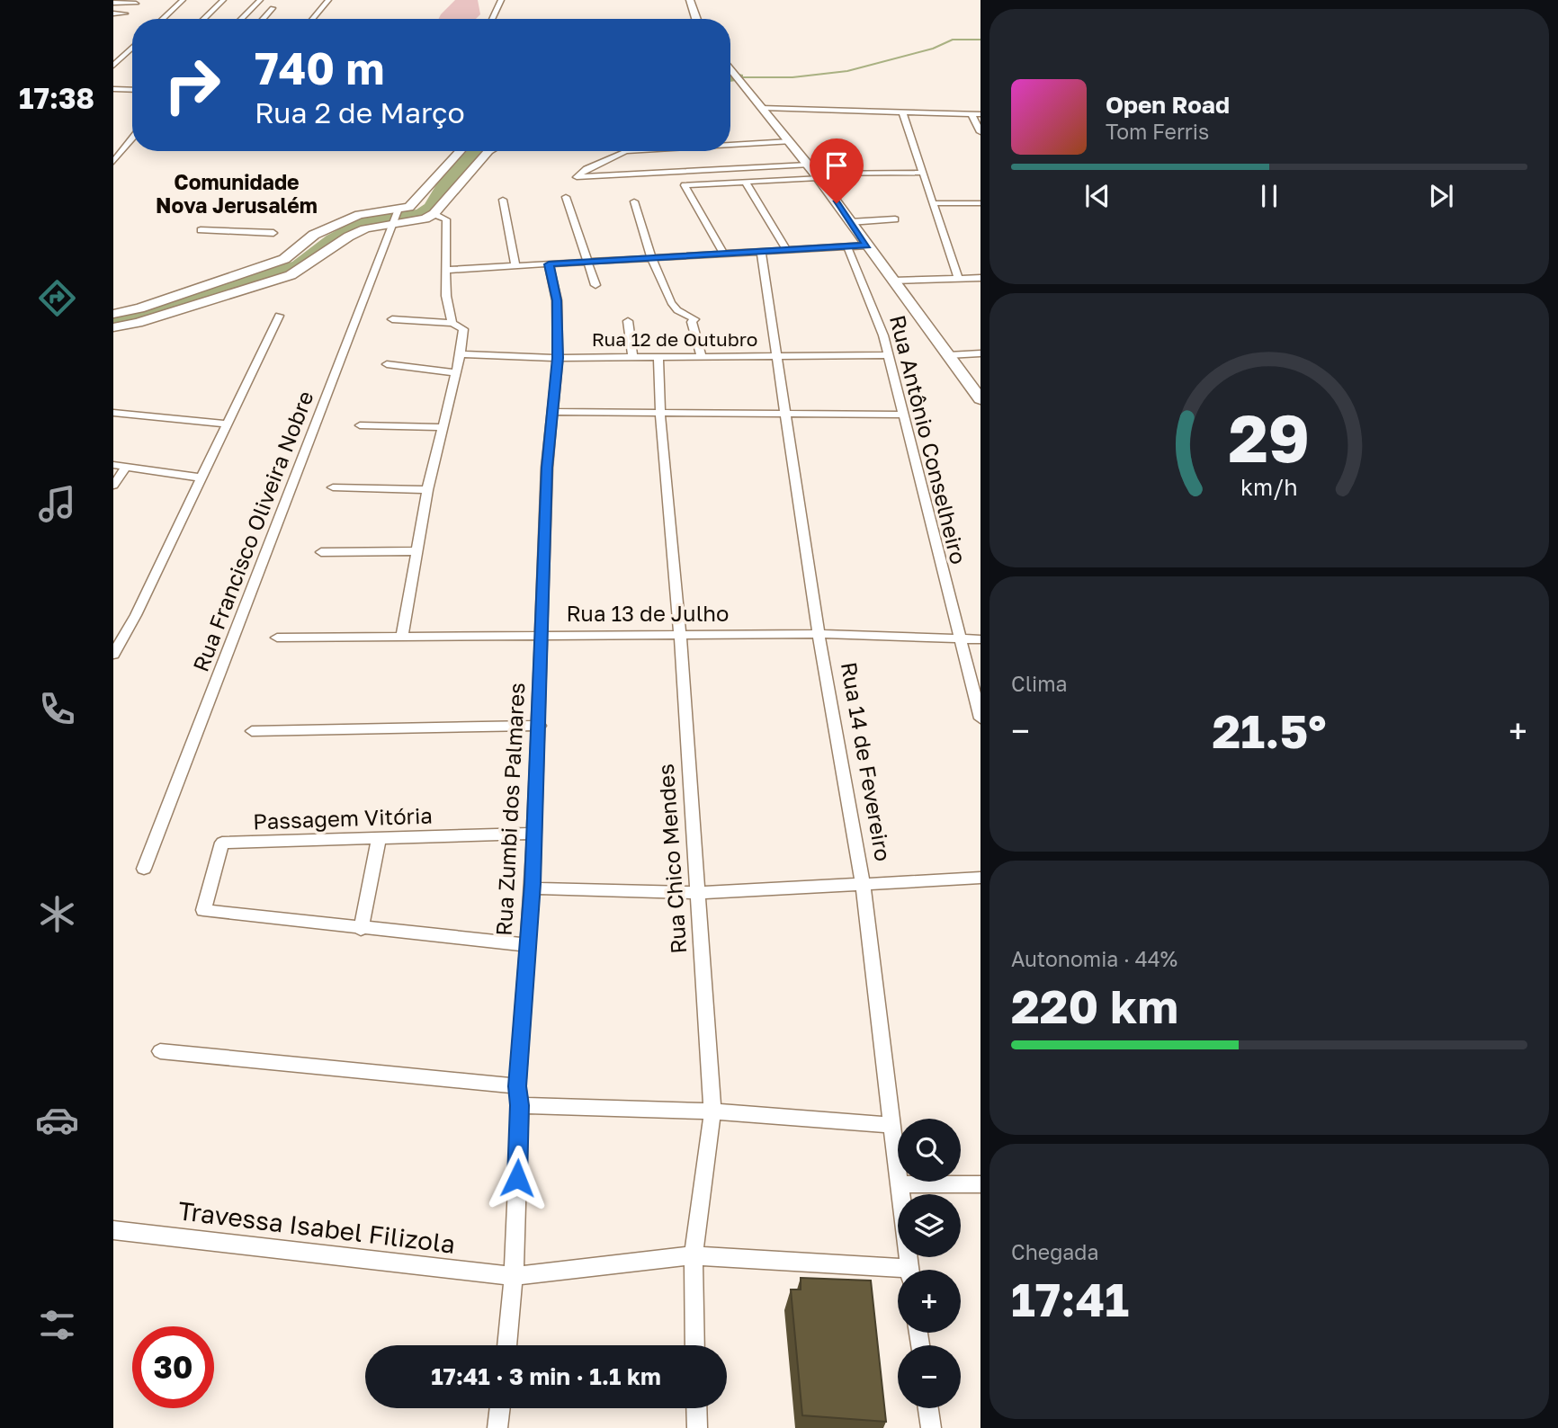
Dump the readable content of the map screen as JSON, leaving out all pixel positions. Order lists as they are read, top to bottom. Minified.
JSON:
{"streets":{"street":["Rua 12 de Outubro","Rua Antônio Conselheiro","Rua Francisco Oliveira Nobre","Rua 13 de Julho","Rua 14 de Fevereiro","Rua Zumbi dos Palmares","Passagem Vitória","Rua Chico Mendes","Travessa Isabel Filizola"]},"crossings":[["Rua 12 de Outubro","Rua Antônio Conselheiro"],["Rua 12 de Outubro","Rua 14 de Fevereiro"],["Rua 12 de Outubro","Rua Zumbi dos Palmares"],["Rua 12 de Outubro","Rua Chico Mendes"],["Rua Antônio Conselheiro","Rua 13 de Julho"],["Rua 13 de Julho","Rua 14 de Fevereiro"],["Rua 13 de Julho","Rua Zumbi dos Palmares"],["Rua 13 de Julho","Rua Chico Mendes"],["Rua Zumbi dos Palmares","Passagem Vitória"],["Rua Zumbi dos Palmares","Travessa Isabel Filizola"],["Rua Chico Mendes","Travessa Isabel Filizola"]],"districts":["Comunidade Nova Jerusalém"],"page":{"tabs":"17:38","turn":["740 m","Rua 2 de Março"],"song":["Open Road","Tom Ferris"],"tile":["Clima",["Autonomia · 44%","220 km"],["Chegada","17:41"]],"heat":["−","21.5°","+"],"map_buttons":["+","−"],"limit":"30","trip":"17:41 · 3 min · 1.1 km","gauge":["29","km/h"]}}
